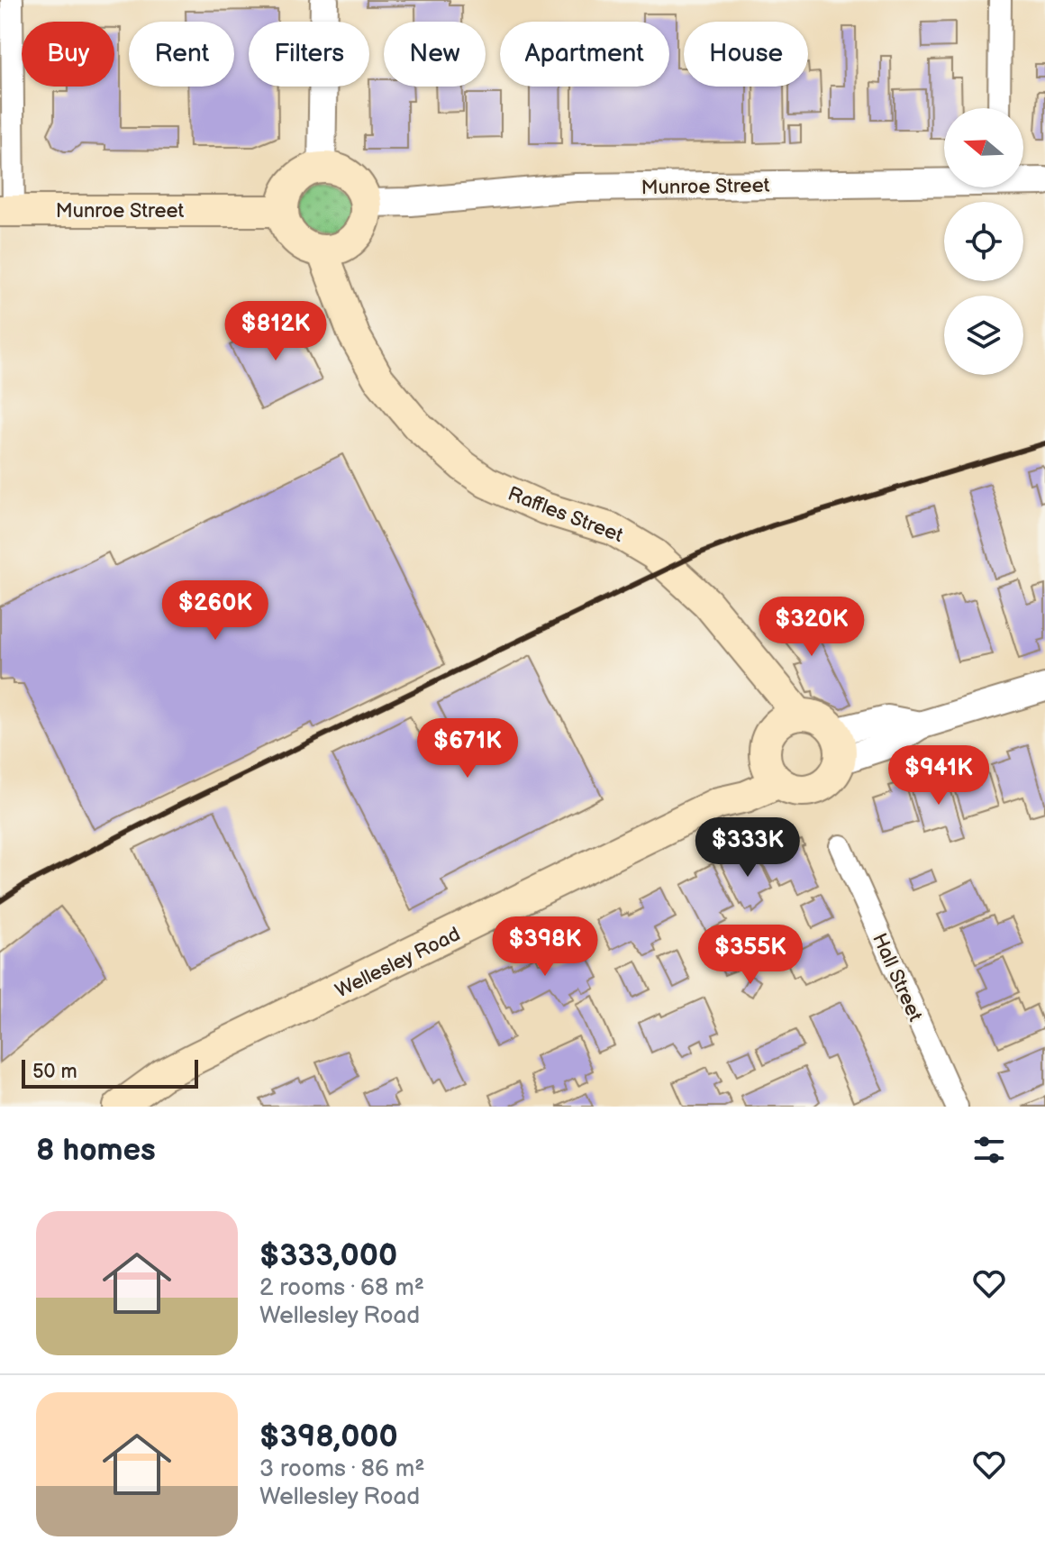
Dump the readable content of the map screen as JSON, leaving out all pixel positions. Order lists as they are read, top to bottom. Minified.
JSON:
{"streets":{"main road":["Munroe Street","Raffles Street","Wellesley Road"],"street":["Hall Street"]},"crossings":[["Munroe Street","Raffles Street"],["Raffles Street","Wellesley Road"]],"scale_bar":"50 m","north":"left","page":{"chip":["Buy","Rent","Filters","New","Apartment","House"],"price":["$812K","$260K","$320K","$671K","$941K","$333K","$398K","$355K"],"scale":"50 m","heading":"8 homes","list":[{"name":"$333,000","note":"2 rooms · 68 m² · Wellesley Road"},{"name":"$398,000","note":"3 rooms · 86 m² · Wellesley Road"}]}}
